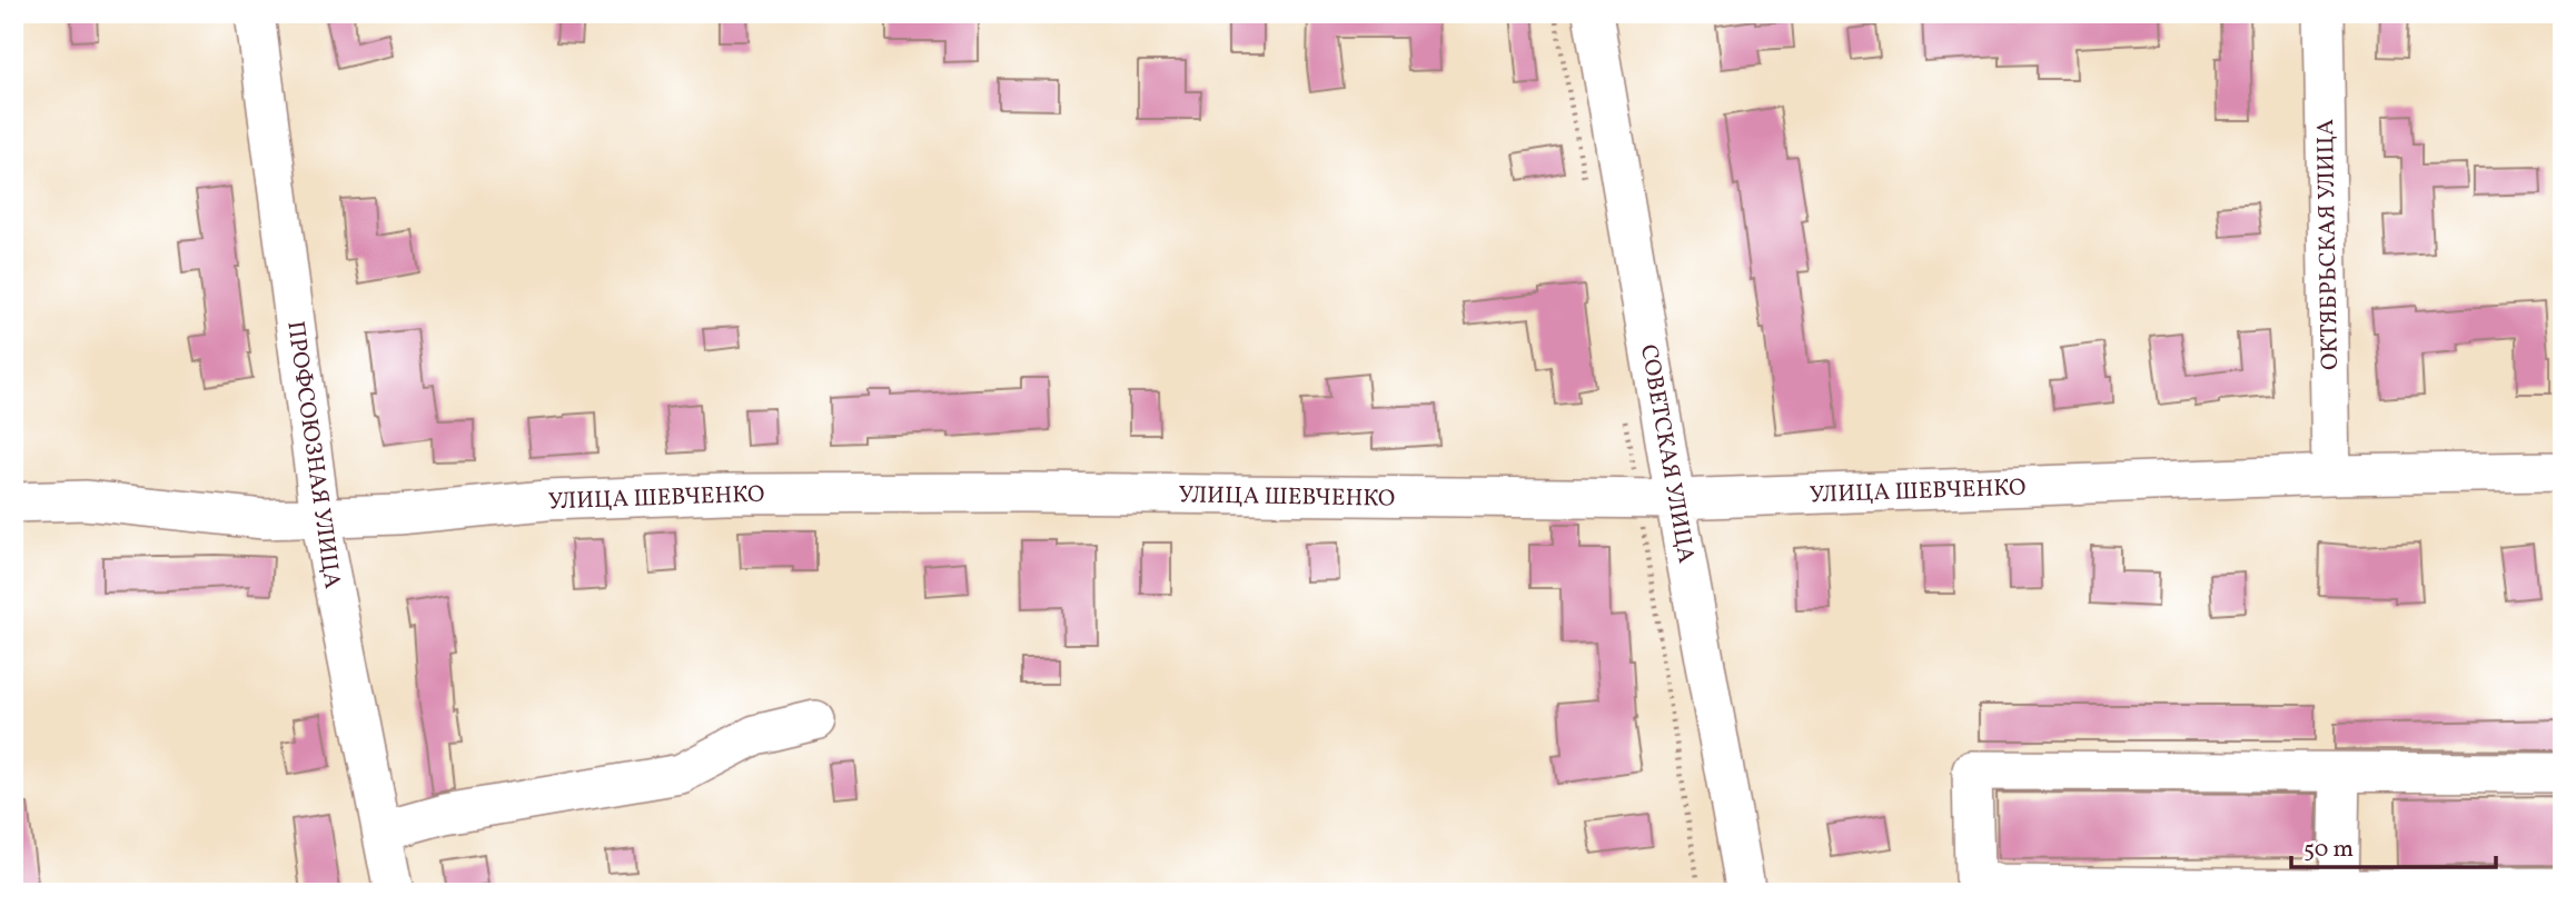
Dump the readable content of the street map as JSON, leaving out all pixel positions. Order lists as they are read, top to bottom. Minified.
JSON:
{"streets":{"street":["ОКТЯБРЬСКАЯ УЛИЦА","СОВЕТСКАЯ УЛИЦА","ПРОФСОЮЗНАЯ УЛИЦА","УЛИЦА ШЕВЧЕНКО"]},"crossings":[["ОКТЯБРЬСКАЯ УЛИЦА","УЛИЦА ШЕВЧЕНКО"],["СОВЕТСКАЯ УЛИЦА","УЛИЦА ШЕВЧЕНКО"],["ПРОФСОЮЗНАЯ УЛИЦА","УЛИЦА ШЕВЧЕНКО"]],"scale_bar":"50 m"}
